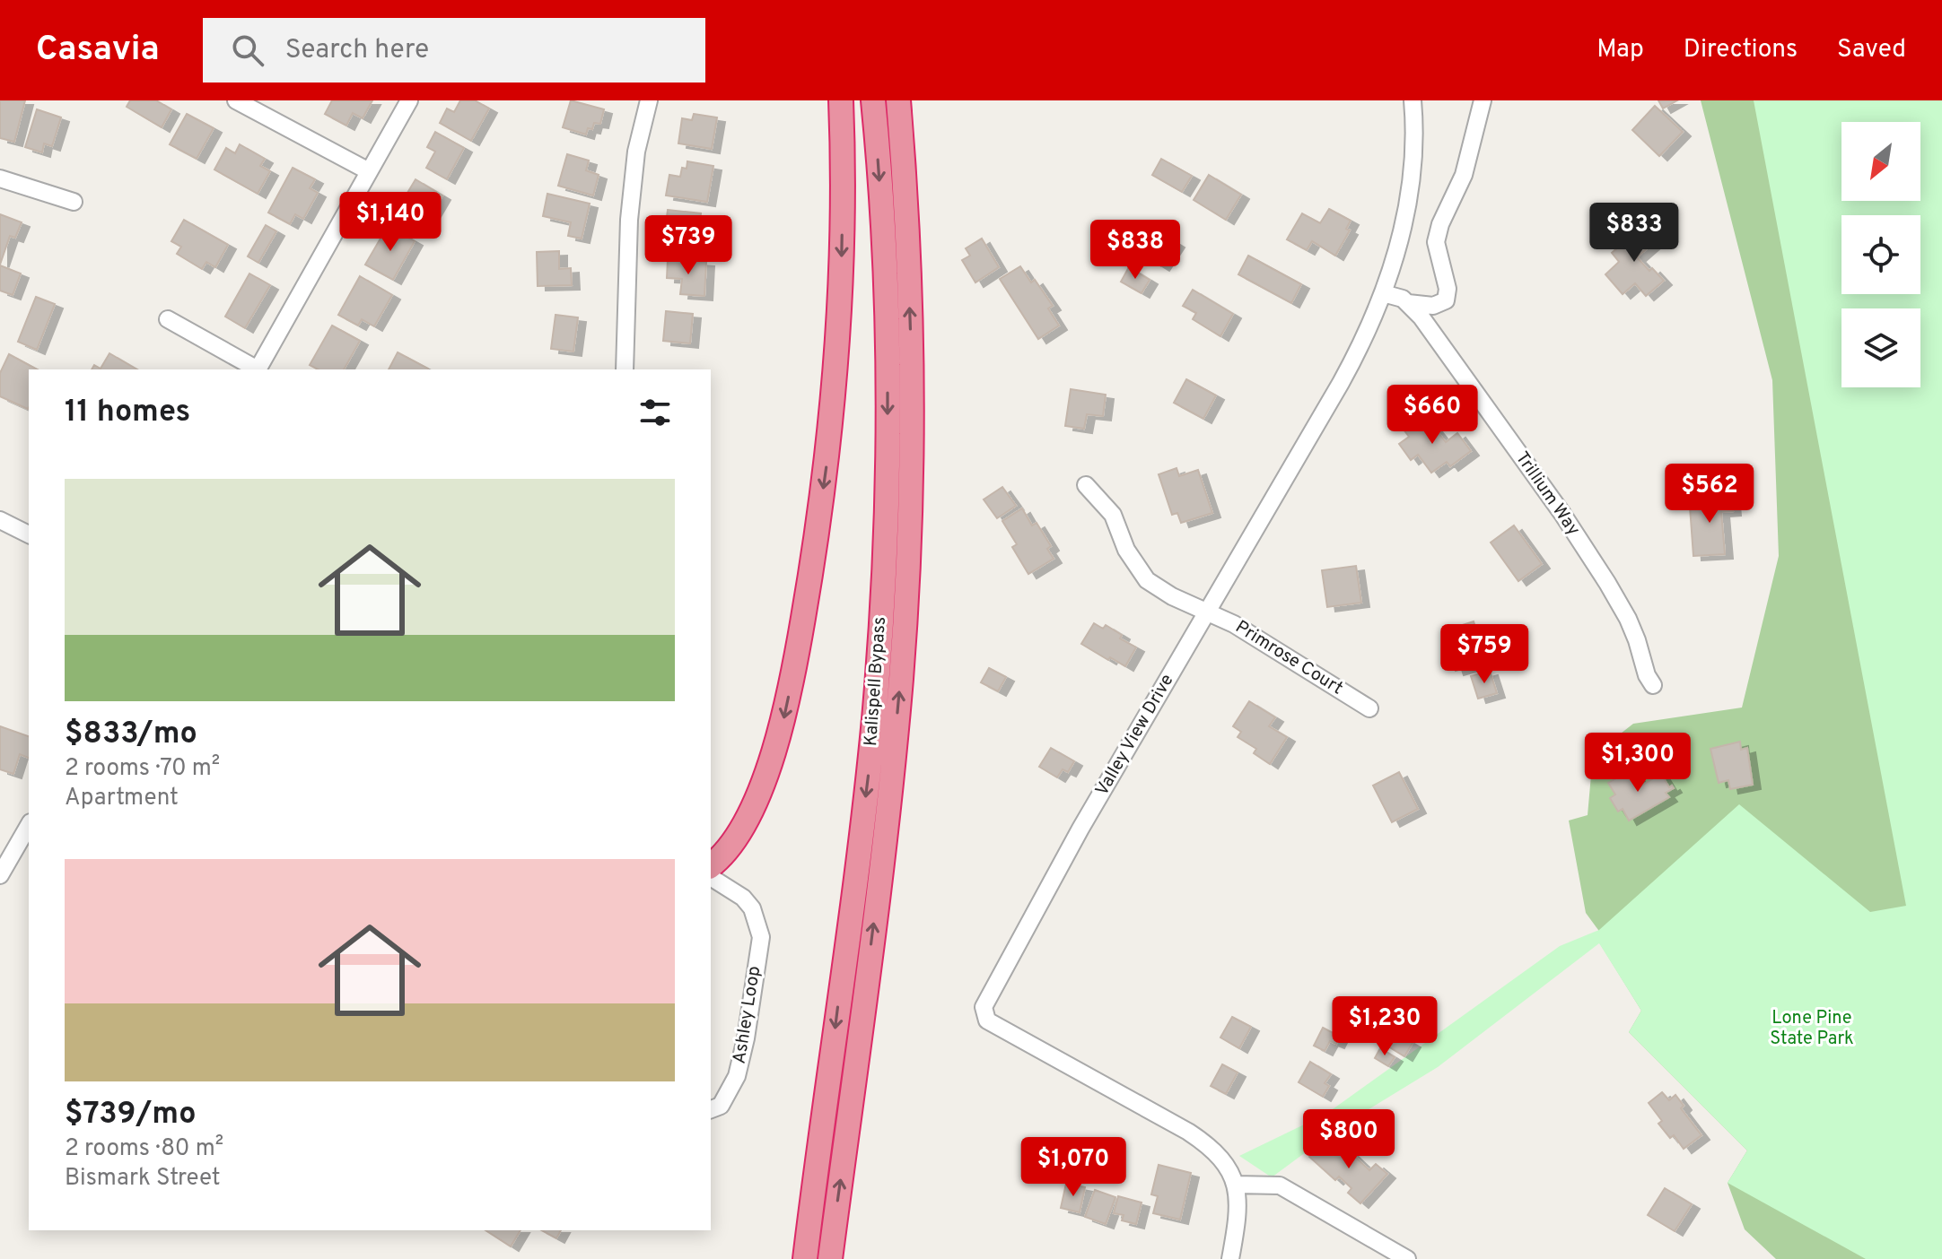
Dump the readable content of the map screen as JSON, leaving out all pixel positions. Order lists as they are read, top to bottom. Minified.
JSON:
{"streets":{"highway":["Kalispell Bypass"],"street":["Trillium Way","Primrose Court","Valley View Drive","Ashley Loop"]},"crossings":[["Trillium Way","Valley View Drive"],["Primrose Court","Valley View Drive"]],"parks":["Lone Pine State Park"],"north":"bottom left","page":{"header":"Casavia","search":"Search here","nav":["Map","Directions","Saved"],"price":["$1,140","$833","$739","$838","$660","$562","$759","$1,300","$1,230","$800","$1,070"],"heading":"11 homes","list":[{"name":"$833/mo","note":"2 rooms · 70 m² · Apartment"},{"name":"$739/mo","note":"2 rooms · 80 m² · Bismark Street"}]}}
